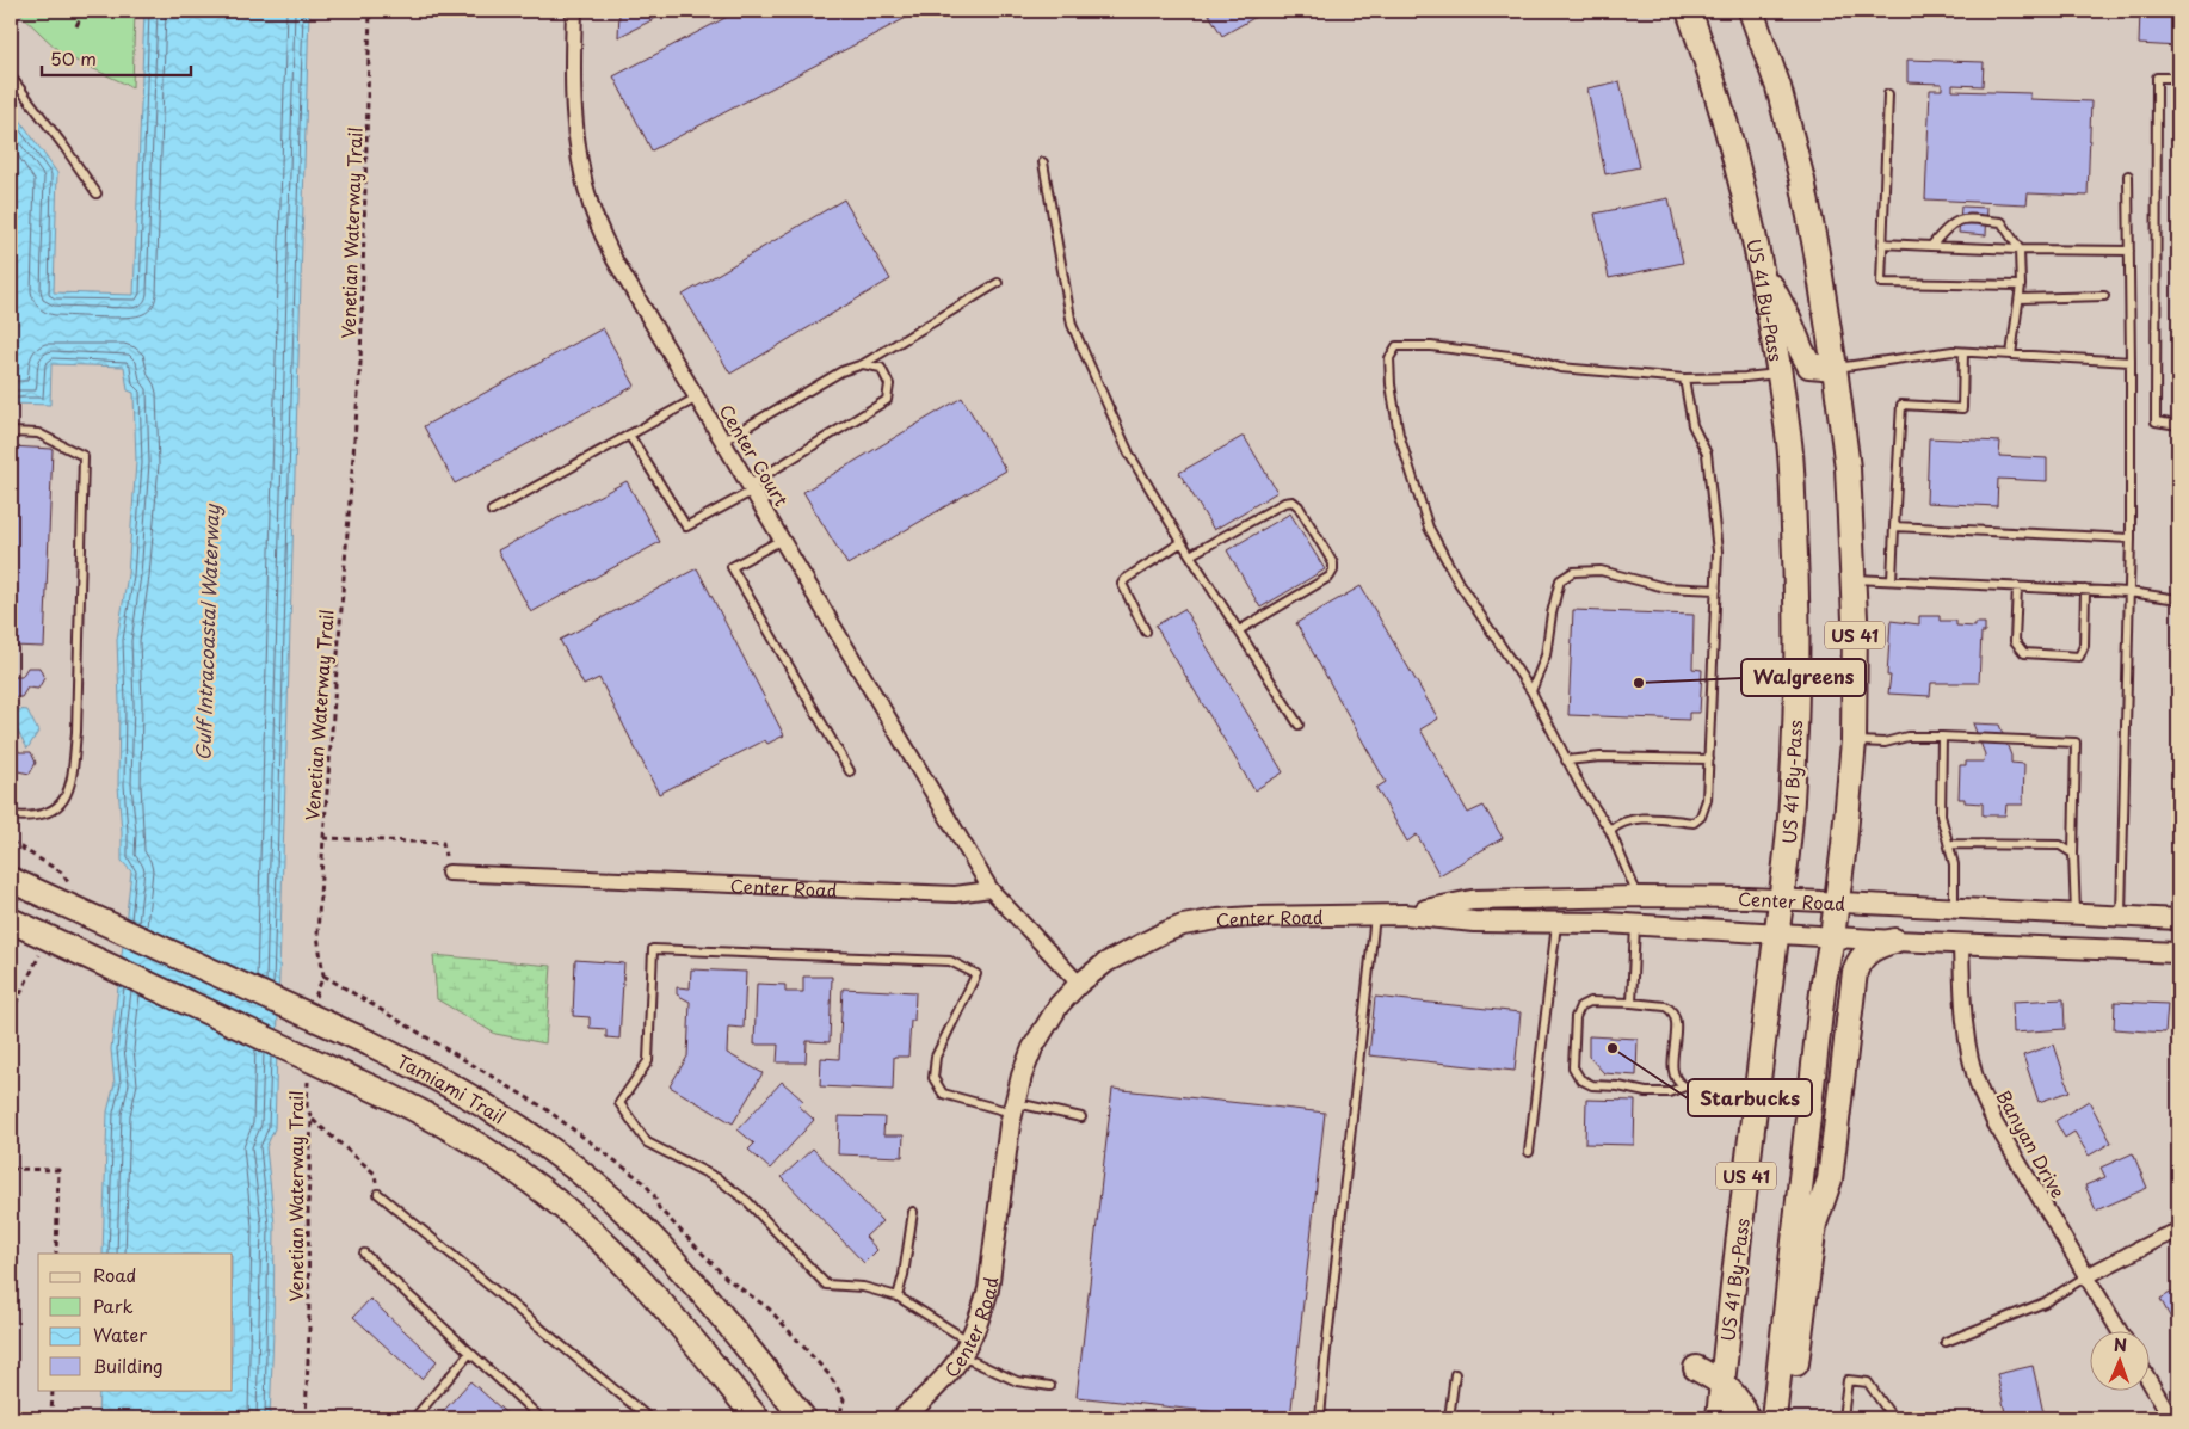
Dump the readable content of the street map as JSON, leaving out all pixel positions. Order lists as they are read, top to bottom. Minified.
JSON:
{"streets":{"main road":["US 41 By-Pass","US 41","Tamiami Trail"],"street":["Center Court","Center Road","Banyan Drive"],"path":["Venetian Waterway Trail"]},"crossings":[["US 41 By-Pass","Center Road"],["Center Court","Center Road"],["US 41","Center Road"],["Center Road","Banyan Drive"]],"water":["Gulf Intracoastal Waterway"],"places":["Walgreens","Starbucks"],"legend":["Road","Park","Water","Building"],"scale_bar":"50 m","north":"top"}
